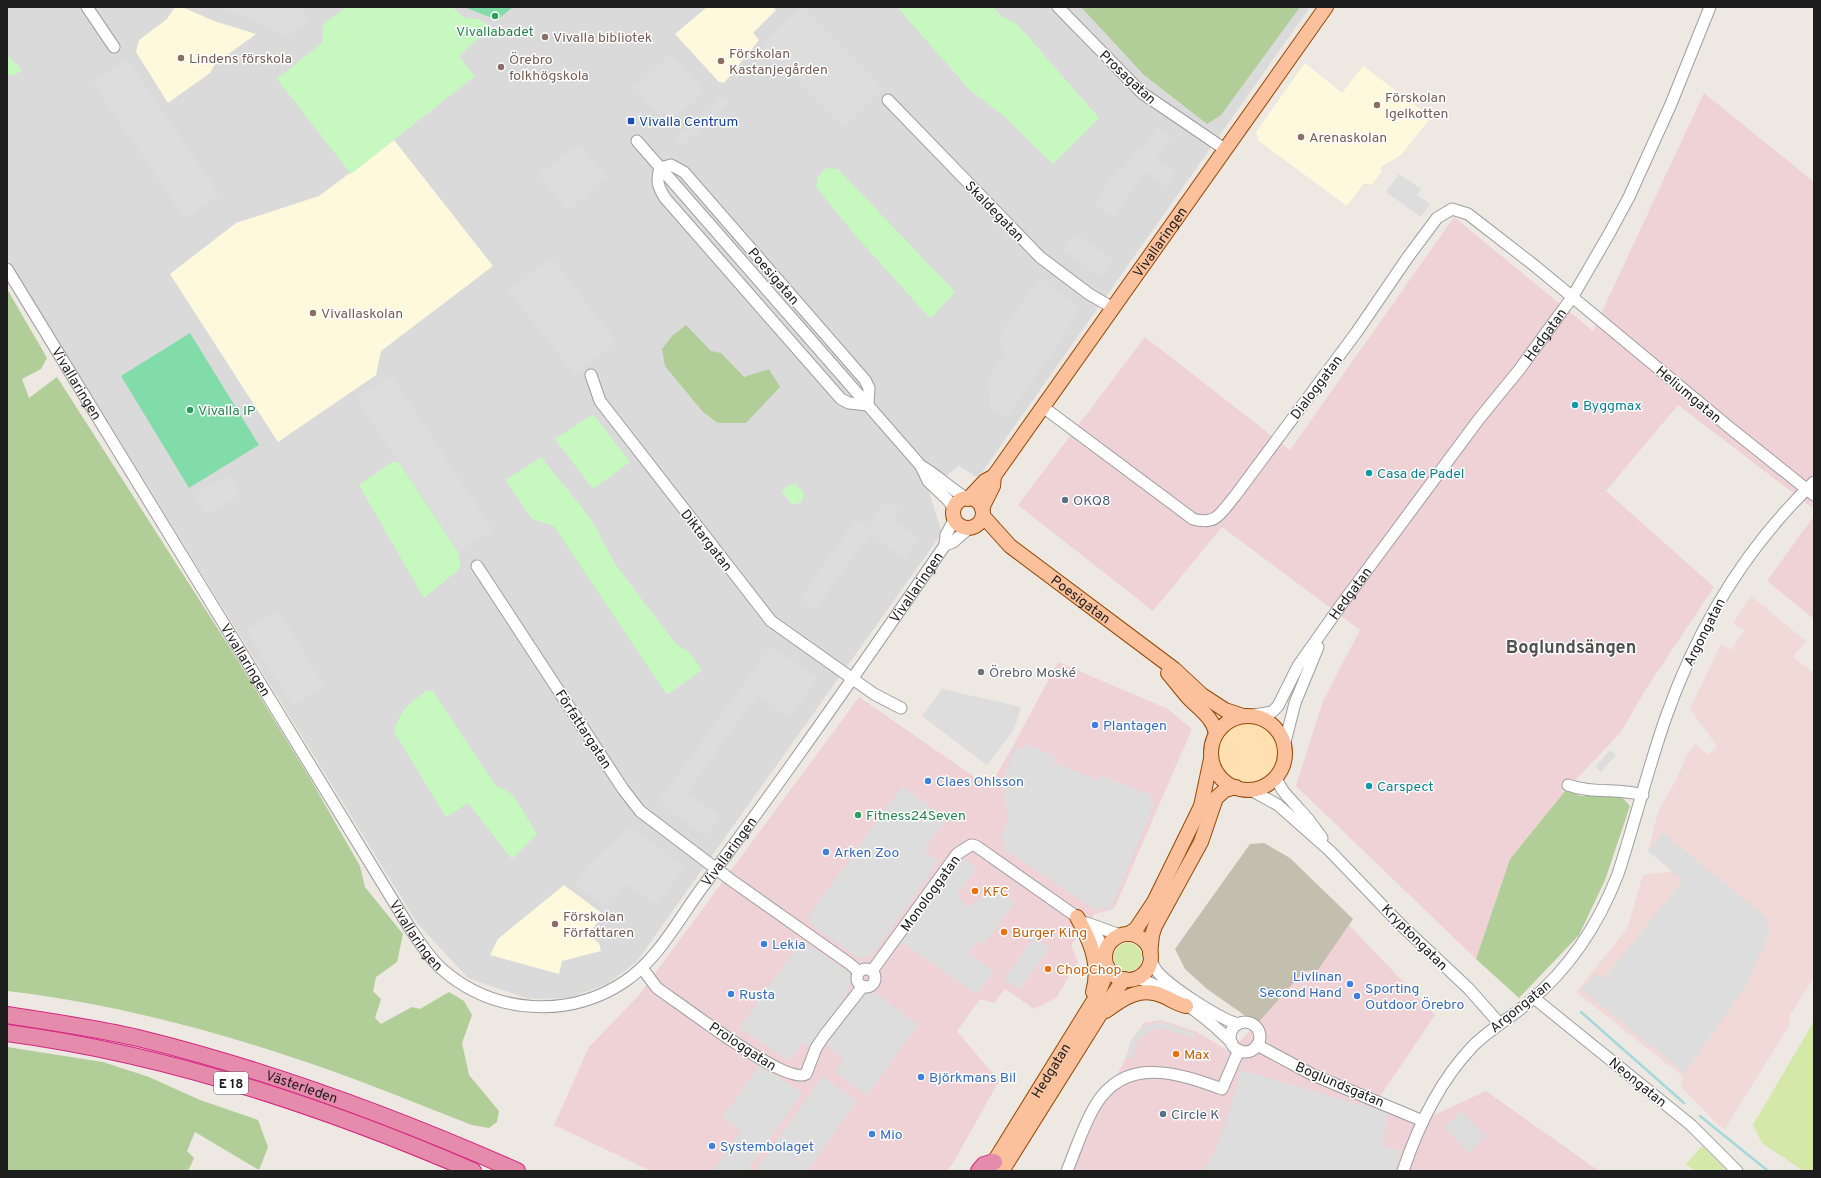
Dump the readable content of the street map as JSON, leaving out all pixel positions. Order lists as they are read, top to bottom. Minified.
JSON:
{"streets":{"highway":["E 18","Västerleden"],"main road":["Vivallaringen","Poesigatan","Hedgatan"],"street":["Prosagatan","Skaldegatan","Dialoggatan","Heliumgatan","Diktargatan","Argongatan","Författargatan","Monologgatan","Kryptongatan","Prologgatan","Neongatan","Boglundsgatan"]},"crossings":[["Prosagatan","Vivallaringen"],["Skaldegatan","Vivallaringen"],["Vivallaringen","Poesigatan"],["Vivallaringen","Dialoggatan"],["Vivallaringen","Diktargatan"],["Vivallaringen","Författargatan"],["Vivallaringen","Prologgatan"],["Poesigatan","Hedgatan"],["Poesigatan","Kryptongatan"],["Hedgatan","Dialoggatan"],["Hedgatan","Heliumgatan"],["Hedgatan","Monologgatan"],["Hedgatan","Kryptongatan"],["Dialoggatan","Heliumgatan"],["Heliumgatan","Argongatan"],["Argongatan","Kryptongatan"],["Argongatan","Neongatan"],["Argongatan","Boglundsgatan"],["Monologgatan","Prologgatan"]],"districts":["Boglundsängen"],"places":{"other":["Vivallabadet","Vivalla bibliotek","Lindens förskola","Förskolan Kastanjegården","Örebro folkhögskola","Förskolan Igelkotten","Arenaskolan","Vivallaskolan","Byggmax","Vivalla IP","Casa de Padel","OKQ8","Örebro Moské","Plantagen","Claes Ohlsson","Carspect","Fitness24Seven","Arken Zoo","KFC","Förskolan Författaren","Burger King","Lekia","ChopChop","Livlinan Second Hand","Rusta","Sporting Outdoor Örebro","Max","Björkmans Bil","Circle K","Mio","Systembolaget"],"transit":["Vivalla Centrum"]}}
